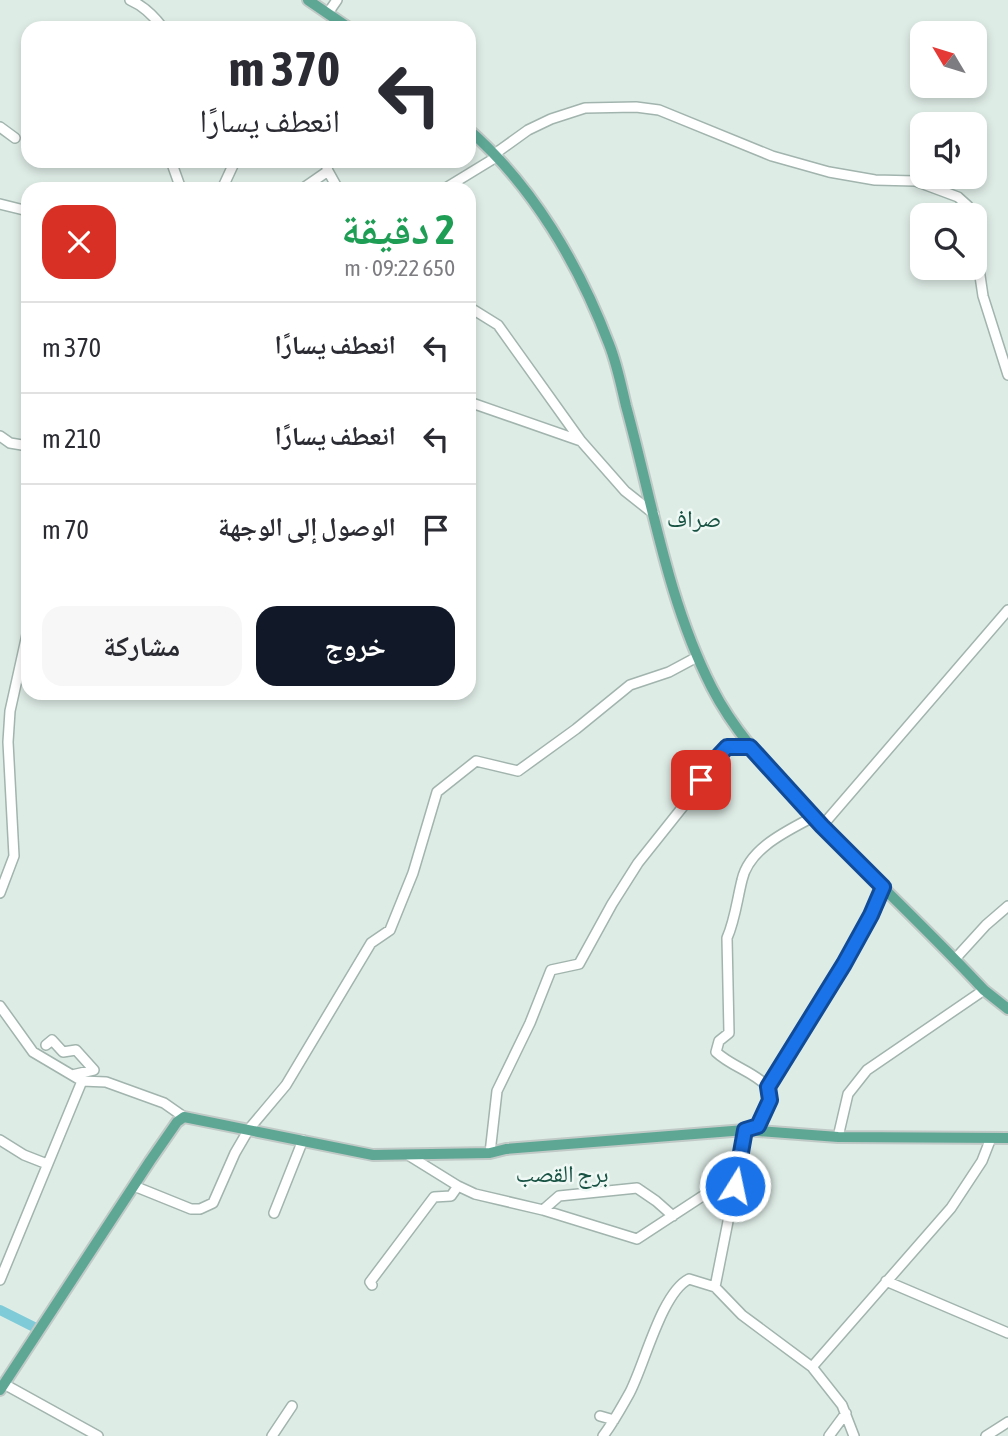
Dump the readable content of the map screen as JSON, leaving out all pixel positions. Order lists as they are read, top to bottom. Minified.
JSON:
{"districts":["صراف","برج القصب"],"north":"top left","page":{"turn":["370 m","انعطف يسارًا"],"heading":["2 دقيقة","650 m · 09:22"],"list":[{"name":"انعطف يسارًا","value":"370 m"},{"name":"انعطف يسارًا","value":"210 m"},{"name":"الوصول إلى الوجهة","value":"70 m"}],"buttons":["خروج","مشاركة"]}}
